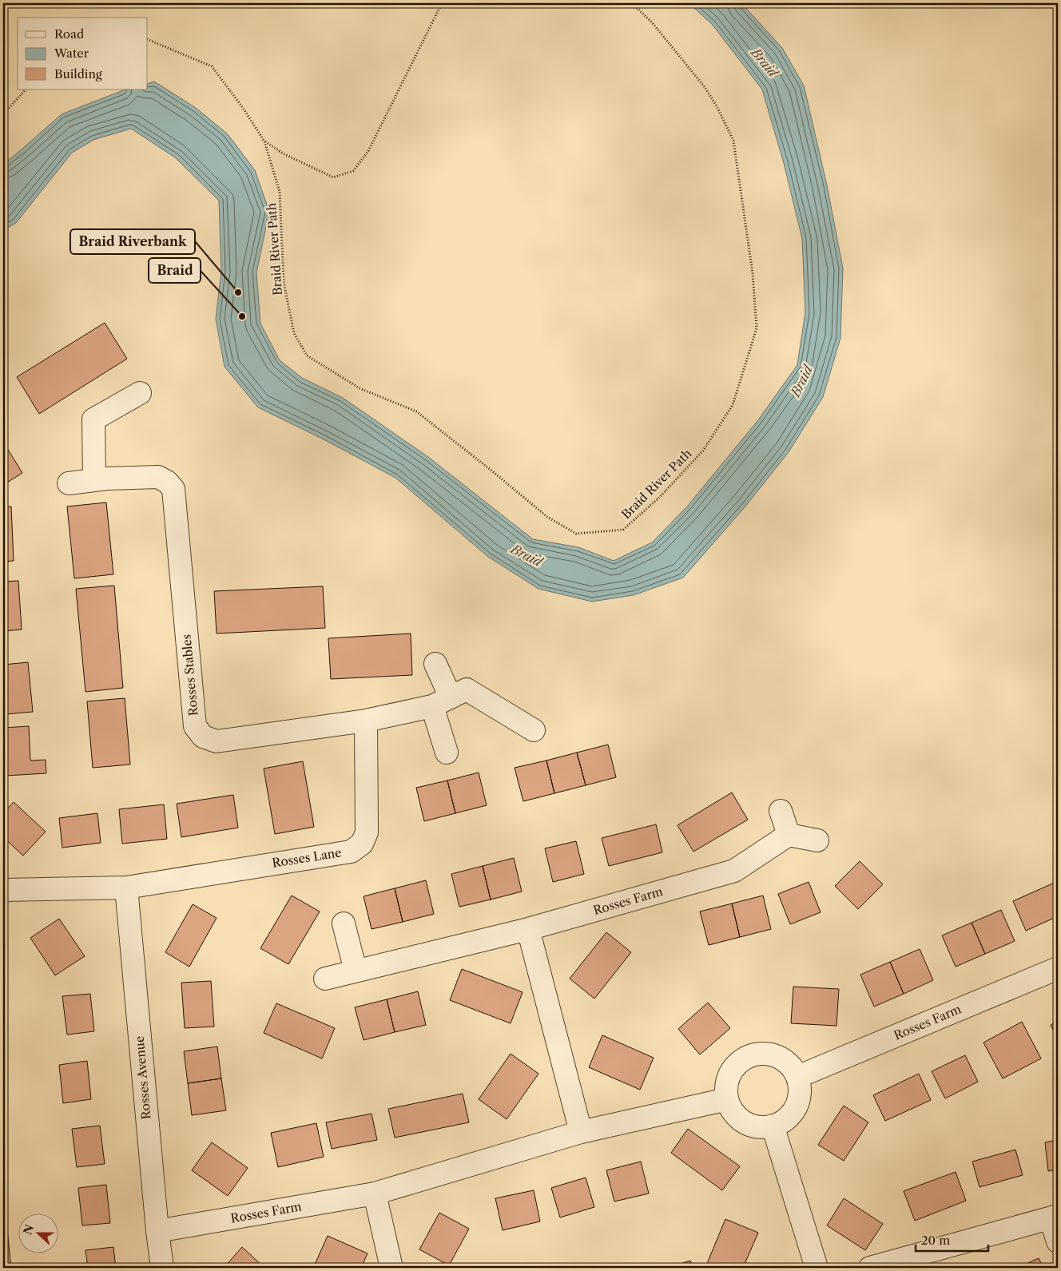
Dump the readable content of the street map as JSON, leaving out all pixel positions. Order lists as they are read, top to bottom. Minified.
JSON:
{"streets":{"street":["Rosses Stables","Rosses Lane","Rosses Farm","Rosses Avenue"],"path":["Braid River Path"]},"crossings":[["Rosses Stables","Rosses Lane"],["Rosses Lane","Rosses Avenue"],["Rosses Farm","Rosses Avenue"]],"water":["Braid"],"places":["Braid Riverbank","Braid"],"legend":["Road","Water","Building"],"scale_bar":"20 m","north":"left"}
